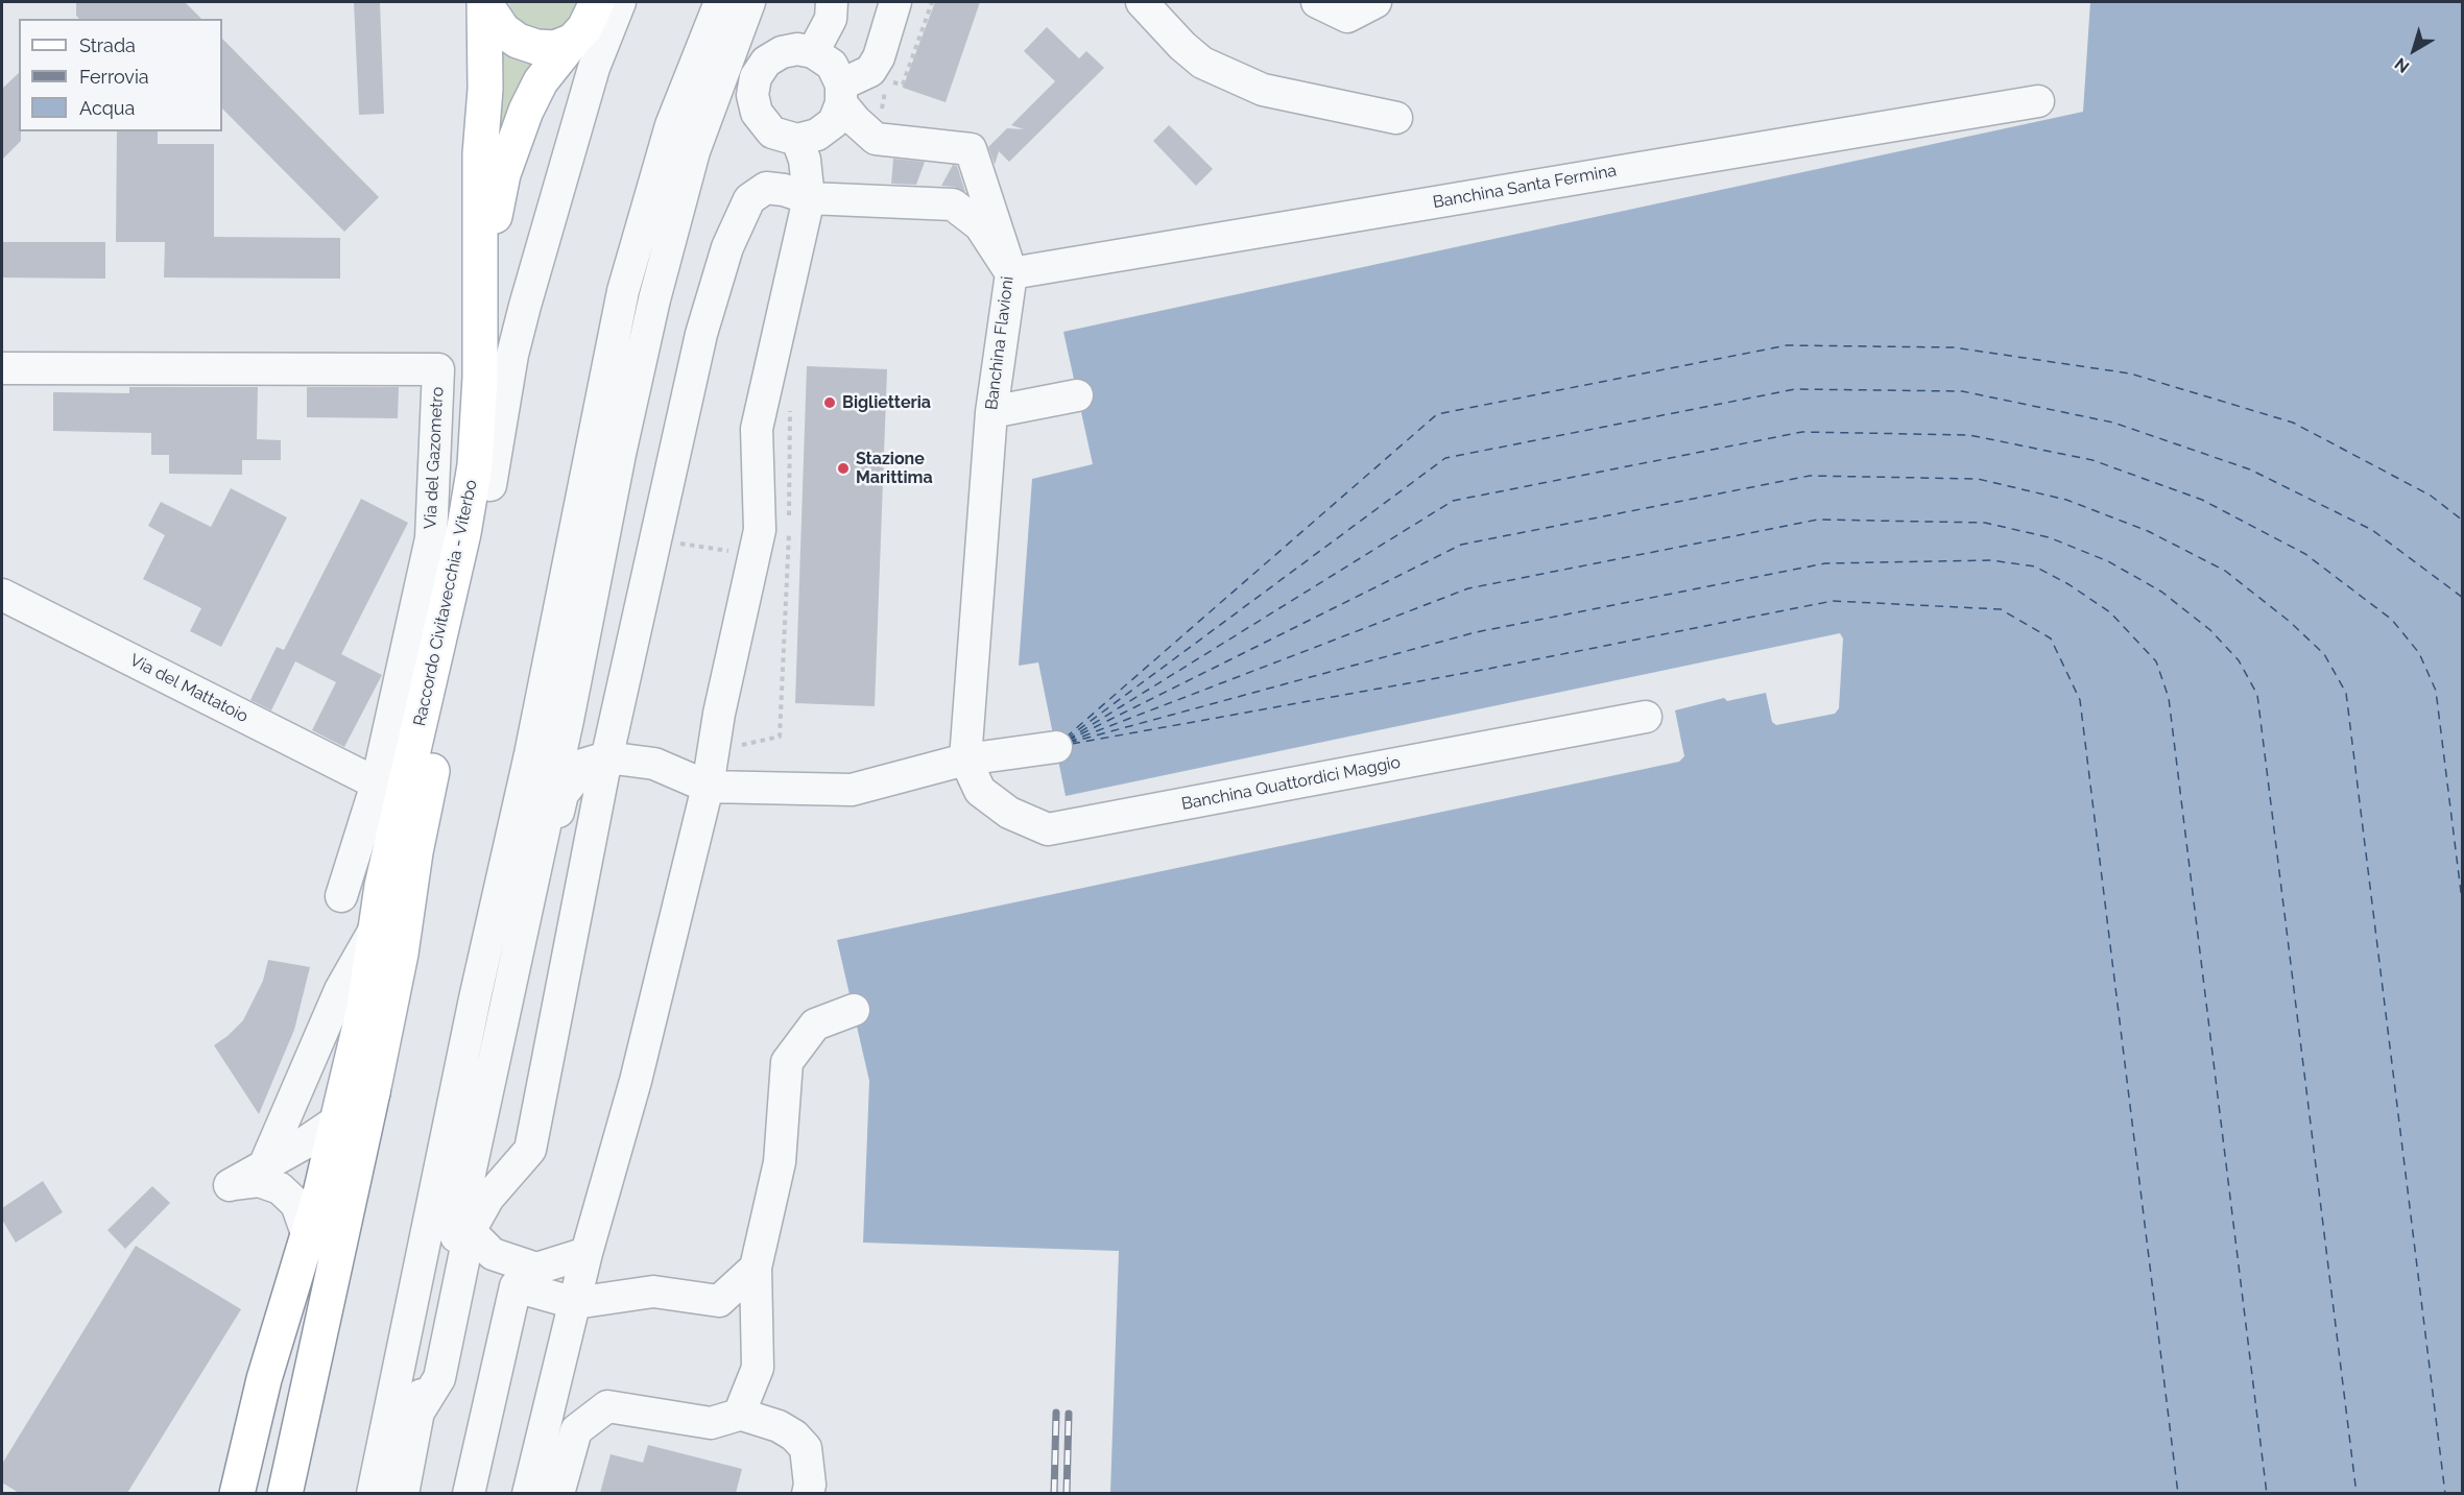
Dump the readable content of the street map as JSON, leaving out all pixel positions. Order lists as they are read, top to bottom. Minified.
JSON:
{"streets":{"main road":["Raccordo Civitavecchia - Viterbo"],"street":["Banchina Santa Fermina","Banchina Flavioni","Via del Gazometro","Via del Mattatoio","Banchina Quattordici Maggio"]},"crossings":[["Banchina Santa Fermina","Banchina Flavioni"],["Banchina Flavioni","Banchina Quattordici Maggio"],["Via del Gazometro","Via del Mattatoio"]],"places":["Biglietteria","Stazione Marittima"],"legend":["Strada","Ferrovia","Acqua"],"north":"bottom left"}
